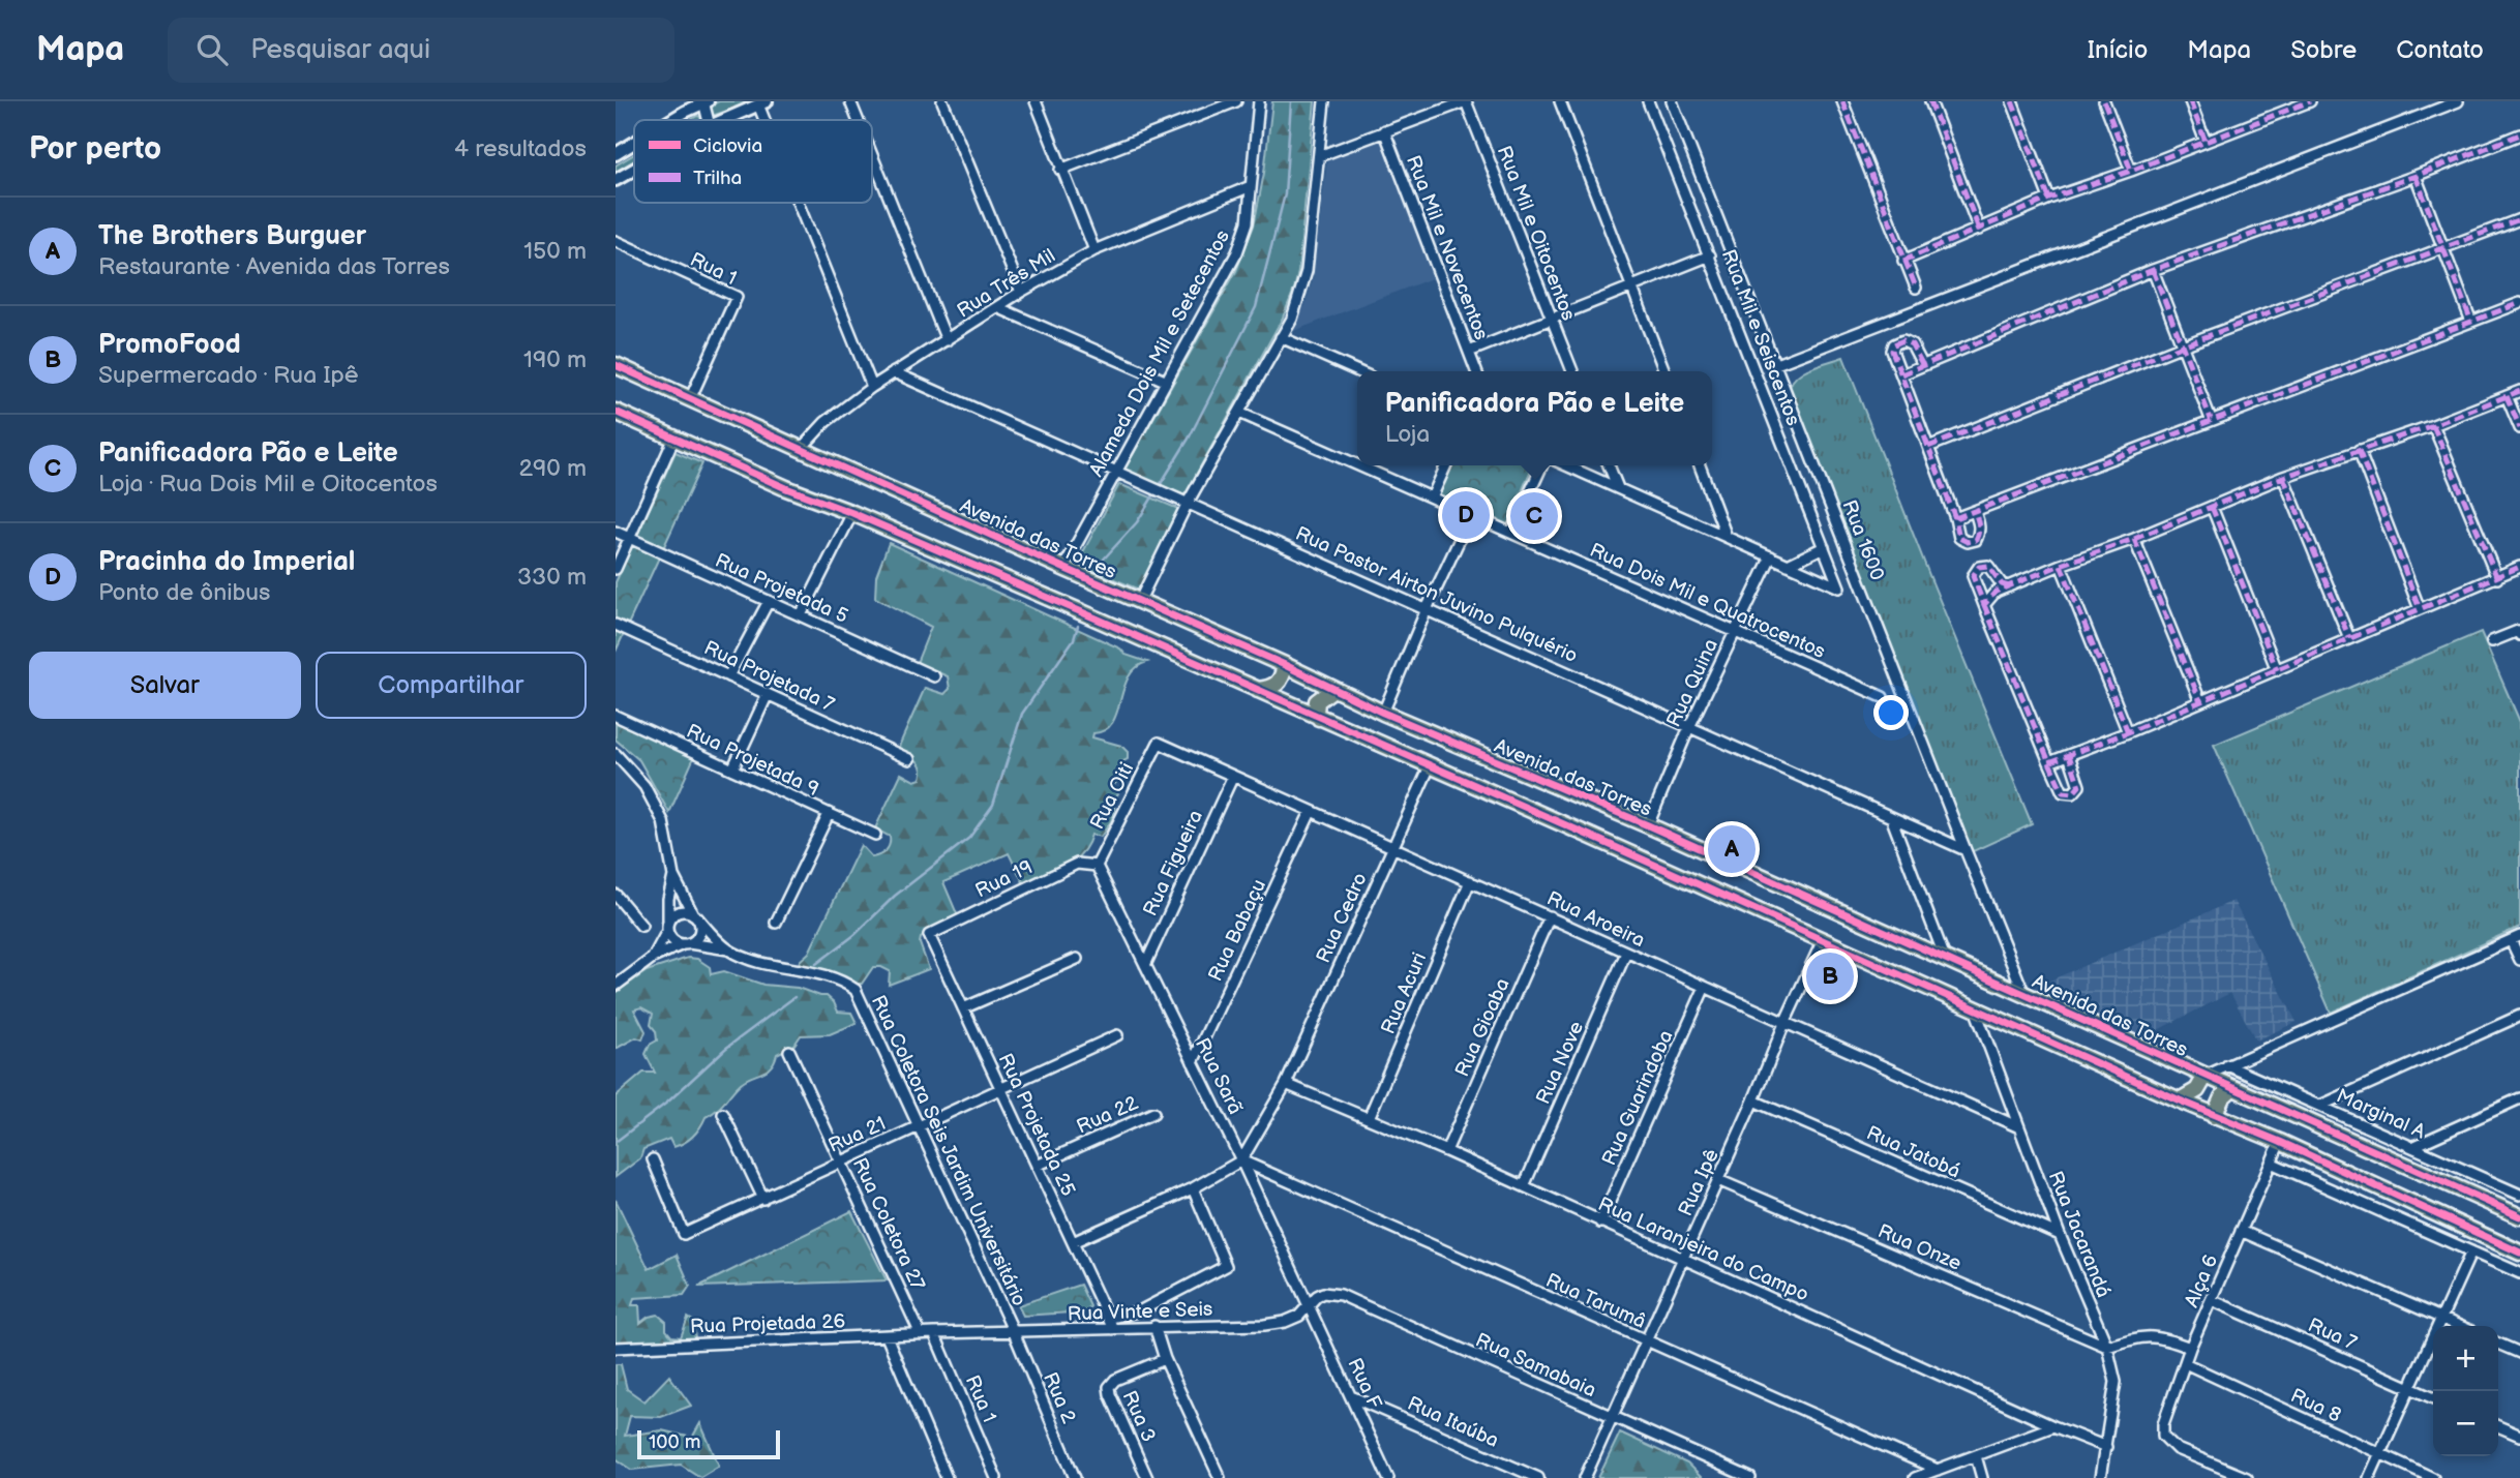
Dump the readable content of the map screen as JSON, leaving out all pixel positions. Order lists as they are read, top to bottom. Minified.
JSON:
{"streets":{"main road":["Avenida das Torres"],"street":["Rua Mil e Oitocentos","Rua Mil e Novecentos","Rua 1","Rua Três Mil","Rua Mil e Seiscentos","Alameda Dois Mil e Setecentos","Rua 1600","Rua Projetada 5","Rua Pastor Airton Juvino Pulquério","Rua Dois Mil e Quatrocentos","Rua Projetada 7","Rua Quina","Rua Projetada 9","Rua Oiti","Rua Figueira","Rua 19","Rua Cedro","Rua Aroeira","Rua Babaçu","Rua Acuri","Rua Gioaba","Rua Nove","Rua Sarã","Rua Guarindoba","Marginal A","Rua 22","Rua Projetada 25","Rua 21","Rua Coletora Seis Jardim Universitário","Rua Jatobá","Rua Ipê","Rua Coletora 27","Rua Jacarandá","Rua Onze","Rua Laranjeira do Campo","Alça 6","Rua Tarumâ","Rua Vinte e Seis","Rua Projetada 26","Rua 7","Rua Samabaia","Rua F","Rua 2","Rua 8","Rua 3","Rua Itaúba"]},"crossings":[["Rua 1","Avenida das Torres"],["Rua 1","Rua Vinte e Seis"],["Rua Três Mil","Alameda Dois Mil e Setecentos"],["Rua Três Mil","Avenida das Torres"],["Rua Três Mil","Rua Pastor Airton Juvino Pulquério"],["Alameda Dois Mil e Setecentos","Avenida das Torres"],["Alameda Dois Mil e Setecentos","Rua Pastor Airton Juvino Pulquério"],["Avenida das Torres","Rua 1600"],["Avenida das Torres","Rua Quina"],["Rua 1600","Rua Pastor Airton Juvino Pulquério"],["Rua Pastor Airton Juvino Pulquério","Rua Quina"],["Rua Dois Mil e Quatrocentos","Rua Quina"],["Rua Oiti","Rua 19"],["Rua Oiti","Rua Aroeira"],["Rua Oiti","Rua Sarã"],["Rua Figueira","Rua Aroeira"],["Rua Figueira","Rua Sarã"],["Rua 19","Rua Sarã"],["Rua 19","Rua Projetada 25"],["Rua Cedro","Rua Aroeira"],["Rua Cedro","Rua Sarã"],["Rua Cedro","Rua Laranjeira do Campo"],["Rua Cedro","Rua Tarumâ"],["Rua Aroeira","Rua Babaçu"],["Rua Aroeira","Rua Acuri"],["Rua Aroeira","Rua Gioaba"],["Rua Aroeira","Rua Nove"],["Rua Aroeira","Rua Guarindoba"],["Rua Aroeira","Rua Ipê"],["Rua Aroeira","Rua Jacarandá"],["Rua Babaçu","Rua Sarã"],["Rua Acuri","Rua Laranjeira do Campo"],["Rua Gioaba","Rua Laranjeira do Campo"],["Rua Nove","Rua Laranjeira do Campo"],["Rua Sarã","Rua Tarumâ"],["Rua Sarã","Rua Vinte e Seis"],["Rua Sarã","Rua Samabaia"],["Rua Sarã","Rua F"],["Rua Guarindoba","Rua Laranjeira do Campo"],["Rua 22","Rua Projetada 25"],["Rua Projetada 25","Rua 21"],["Rua Projetada 25","Rua Vinte e Seis"],["Rua 21","Rua Coletora Seis Jardim Universitário"],["Rua 21","Rua Coletora 27"],["Rua Coletora Seis Jardim Universitário","Rua Vinte e Seis"],["Rua Coletora Seis Jardim Universitário","Rua 2"],["Rua Jatobá","Rua Ipê"],["Rua Jatobá","Rua Jacarandá"],["Rua Ipê","Rua Onze"],["Rua Ipê","Rua Laranjeira do Campo"],["Rua Ipê","Rua Tarumâ"],["Rua Ipê","Rua Samabaia"],["Rua Coletora 27","Rua Vinte e Seis"],["Rua Coletora 27","Rua Projetada 26"],["Rua Jacarandá","Rua Onze"],["Rua Jacarandá","Rua Laranjeira do Campo"],["Alça 6","Rua 7"],["Alça 6","Rua 8"],["Rua Vinte e Seis","Rua Projetada 26"],["Rua Vinte e Seis","Rua Samabaia"],["Rua Vinte e Seis","Rua F"],["Rua Vinte e Seis","Rua 2"],["Rua Samabaia","Rua F"],["Rua F","Rua Itaúba"]],"legend":["Ciclovia","Trilha"],"scale_bar":"100 m","page":{"header":"Mapa","search":"Pesquisar aqui","nav":["Início","Mapa","Sobre","Contato"],"heading":["Por perto","4 resultados"],"list":[{"mark":"A","name":"The Brothers Burguer","note":"Restaurante · Avenida das Torres","value":"150 m"},{"mark":"B","name":"PromoFood","note":"Supermercado · Rua Ipê","value":"190 m"},{"mark":"C","name":"Panificadora Pão e Leite","note":"Loja · Rua Dois Mil e Oitocentos","value":"290 m"},{"mark":"D","name":"Pracinha do Imperial","note":"Ponto de ônibus","value":"330 m"}],"popup":["Panificadora Pão e Leite","Loja"],"pins":["D","C","A","B"],"buttons":["Salvar","Compartilhar"],"map_buttons":["+","−"],"scale":"100 m"}}
